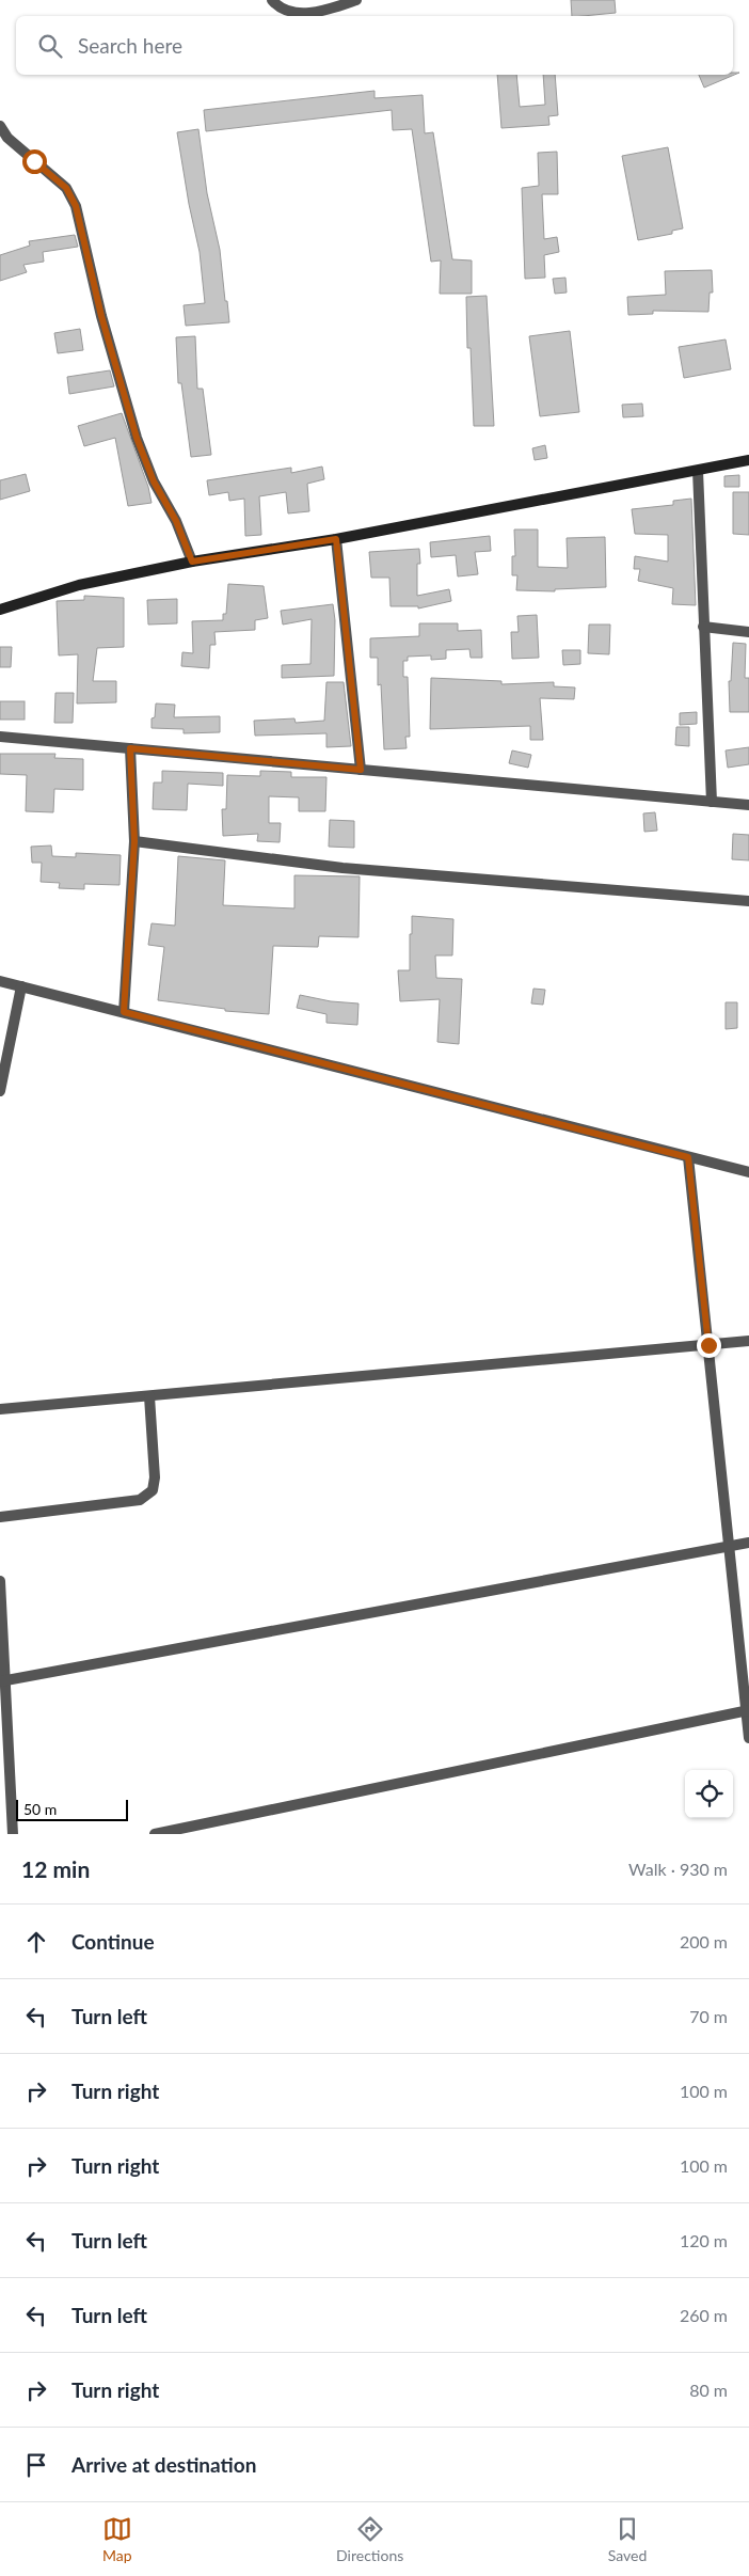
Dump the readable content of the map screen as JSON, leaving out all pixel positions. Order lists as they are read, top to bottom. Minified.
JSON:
{"scale_bar":"50 m","page":{"search":"Search here","scale":"50 m","heading":["12 min","Walk · 930 m"],"list":[["Continue","200 m"],["Turn left","70 m"],["Turn right","100 m"],["Turn right","100 m"],["Turn left","120 m"],["Turn left","260 m"],["Turn right","80 m"],"Arrive at destination"],"nav":["Map","Directions","Saved"]}}
